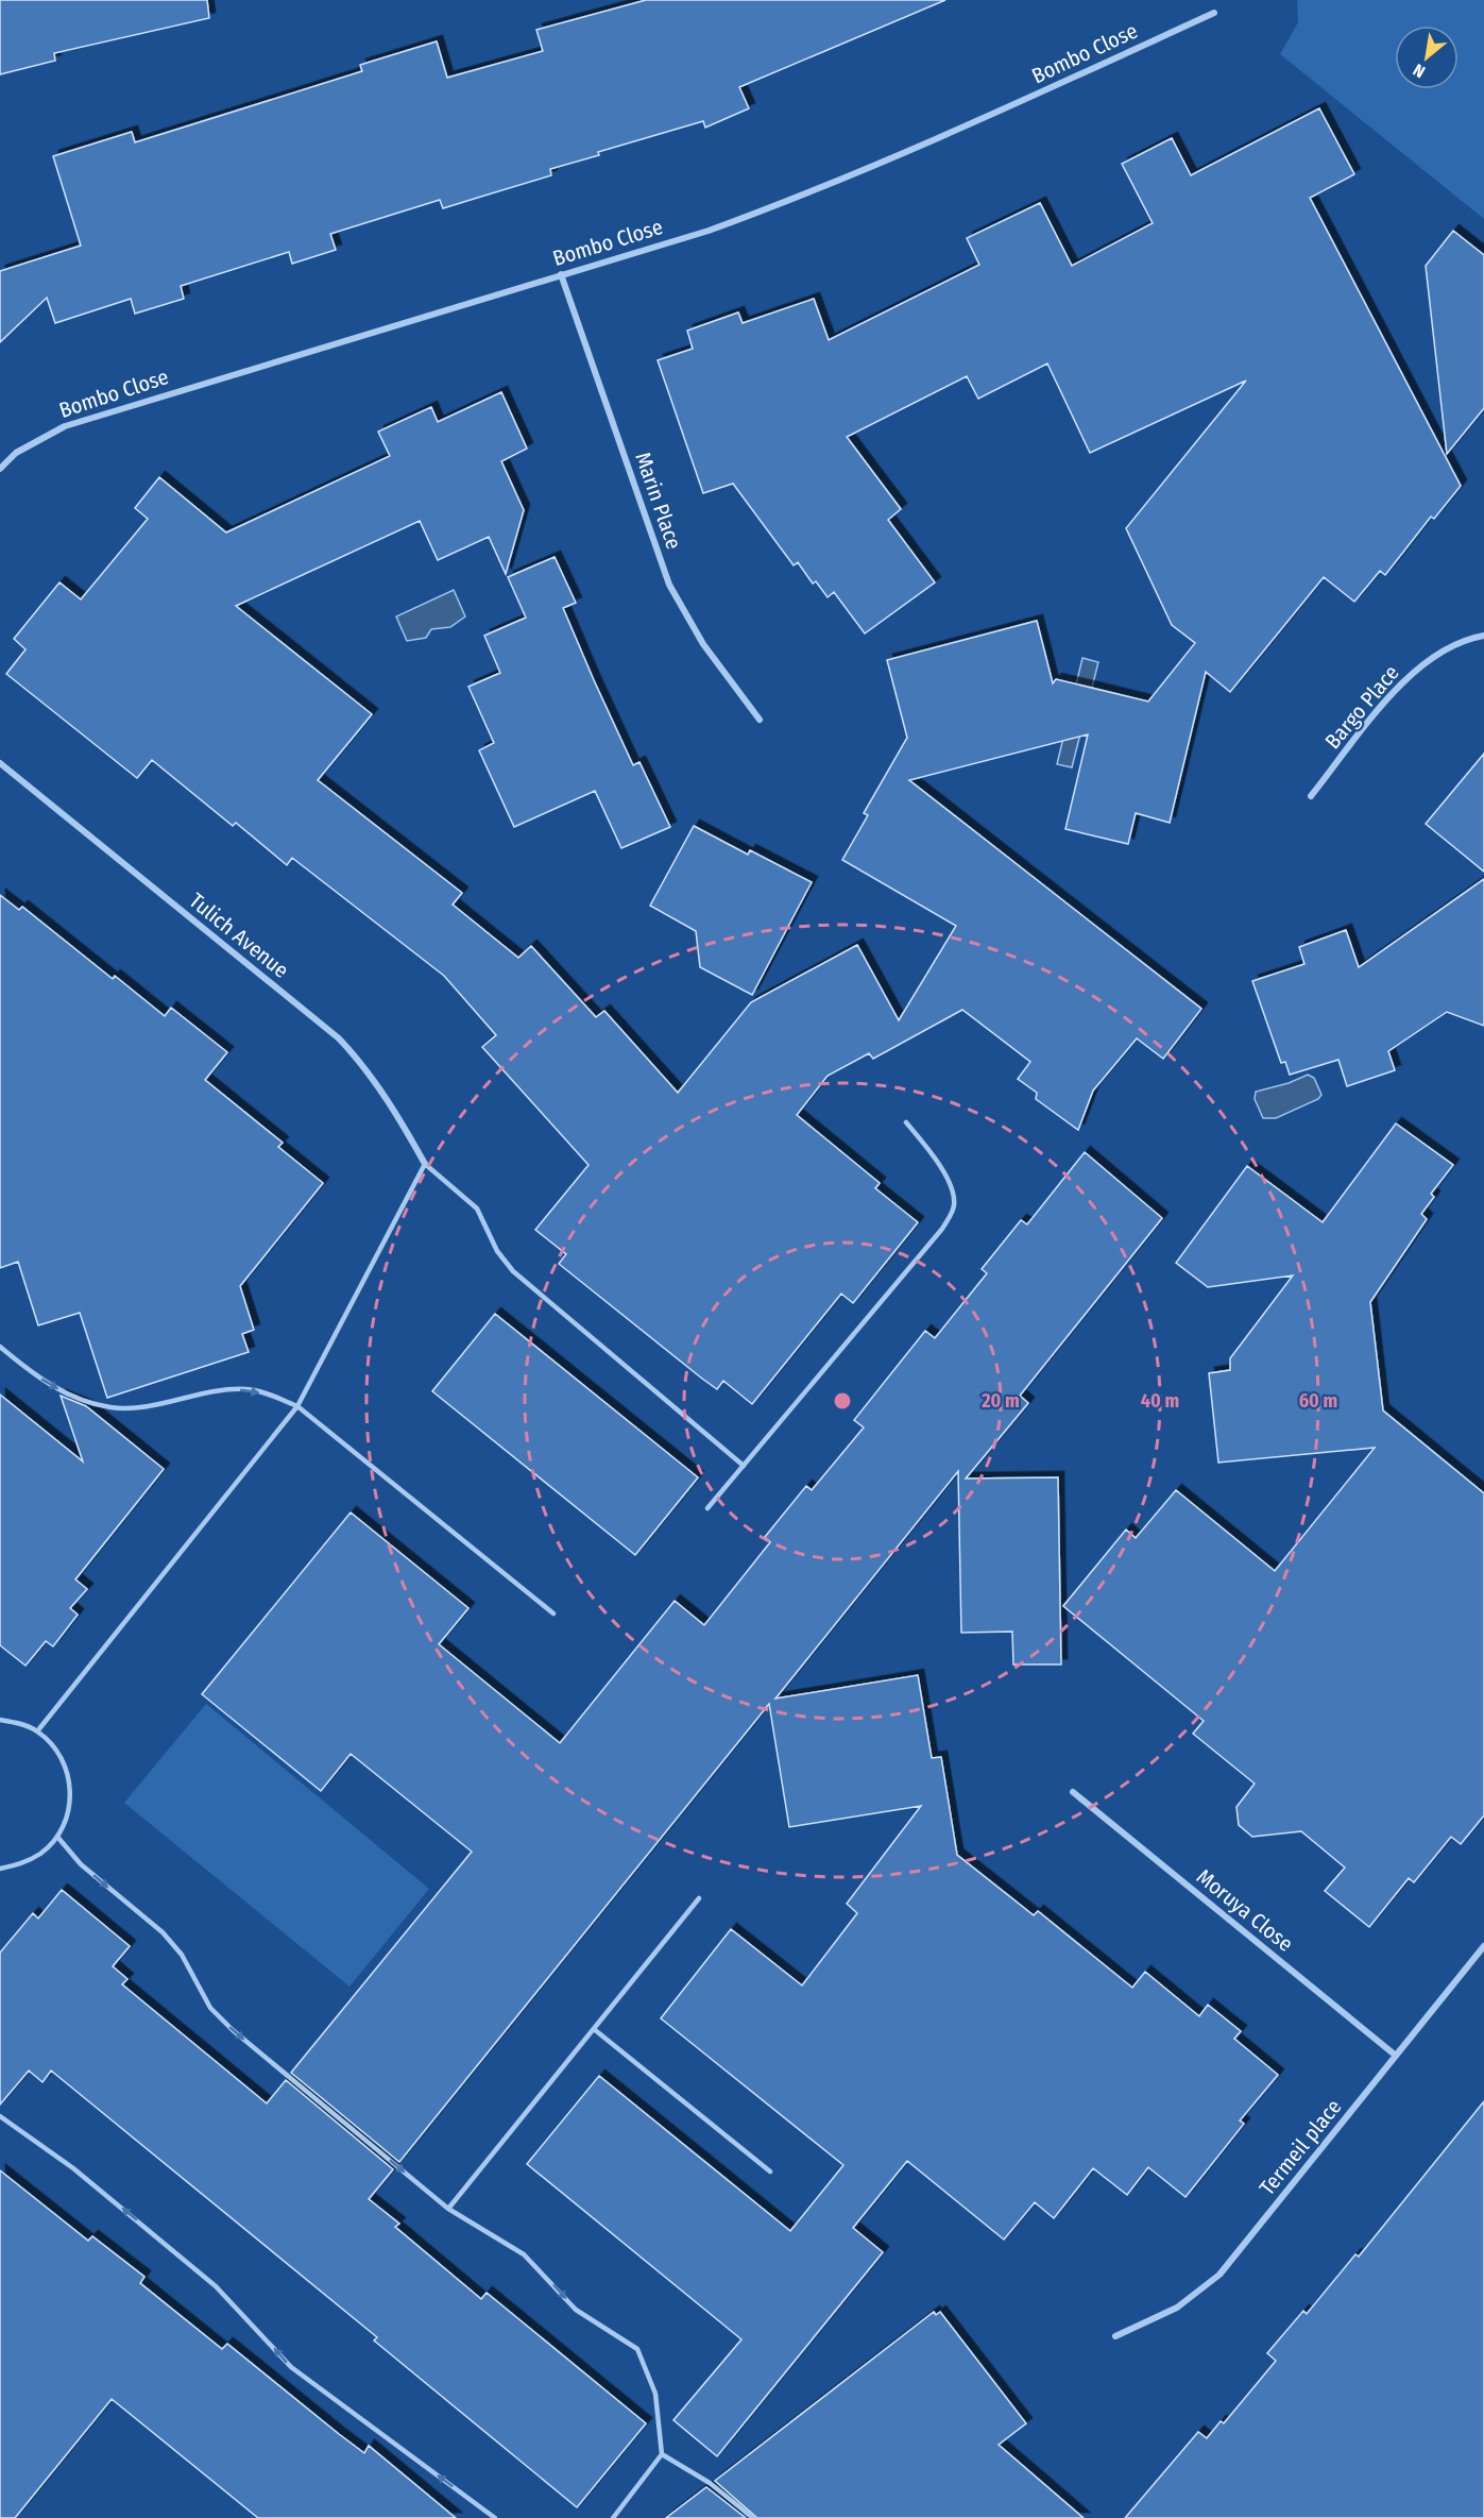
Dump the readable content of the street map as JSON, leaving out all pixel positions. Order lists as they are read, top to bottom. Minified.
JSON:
{"streets":{"street":["Bombo Close","Marin Place","Bargo Place","Tulich Avenue","Moruya Close","Termeil place"]},"crossings":[["Bombo Close","Marin Place"],["Moruya Close","Termeil place"]],"north":"bottom left","rings":["20 m","40 m","60 m"]}
